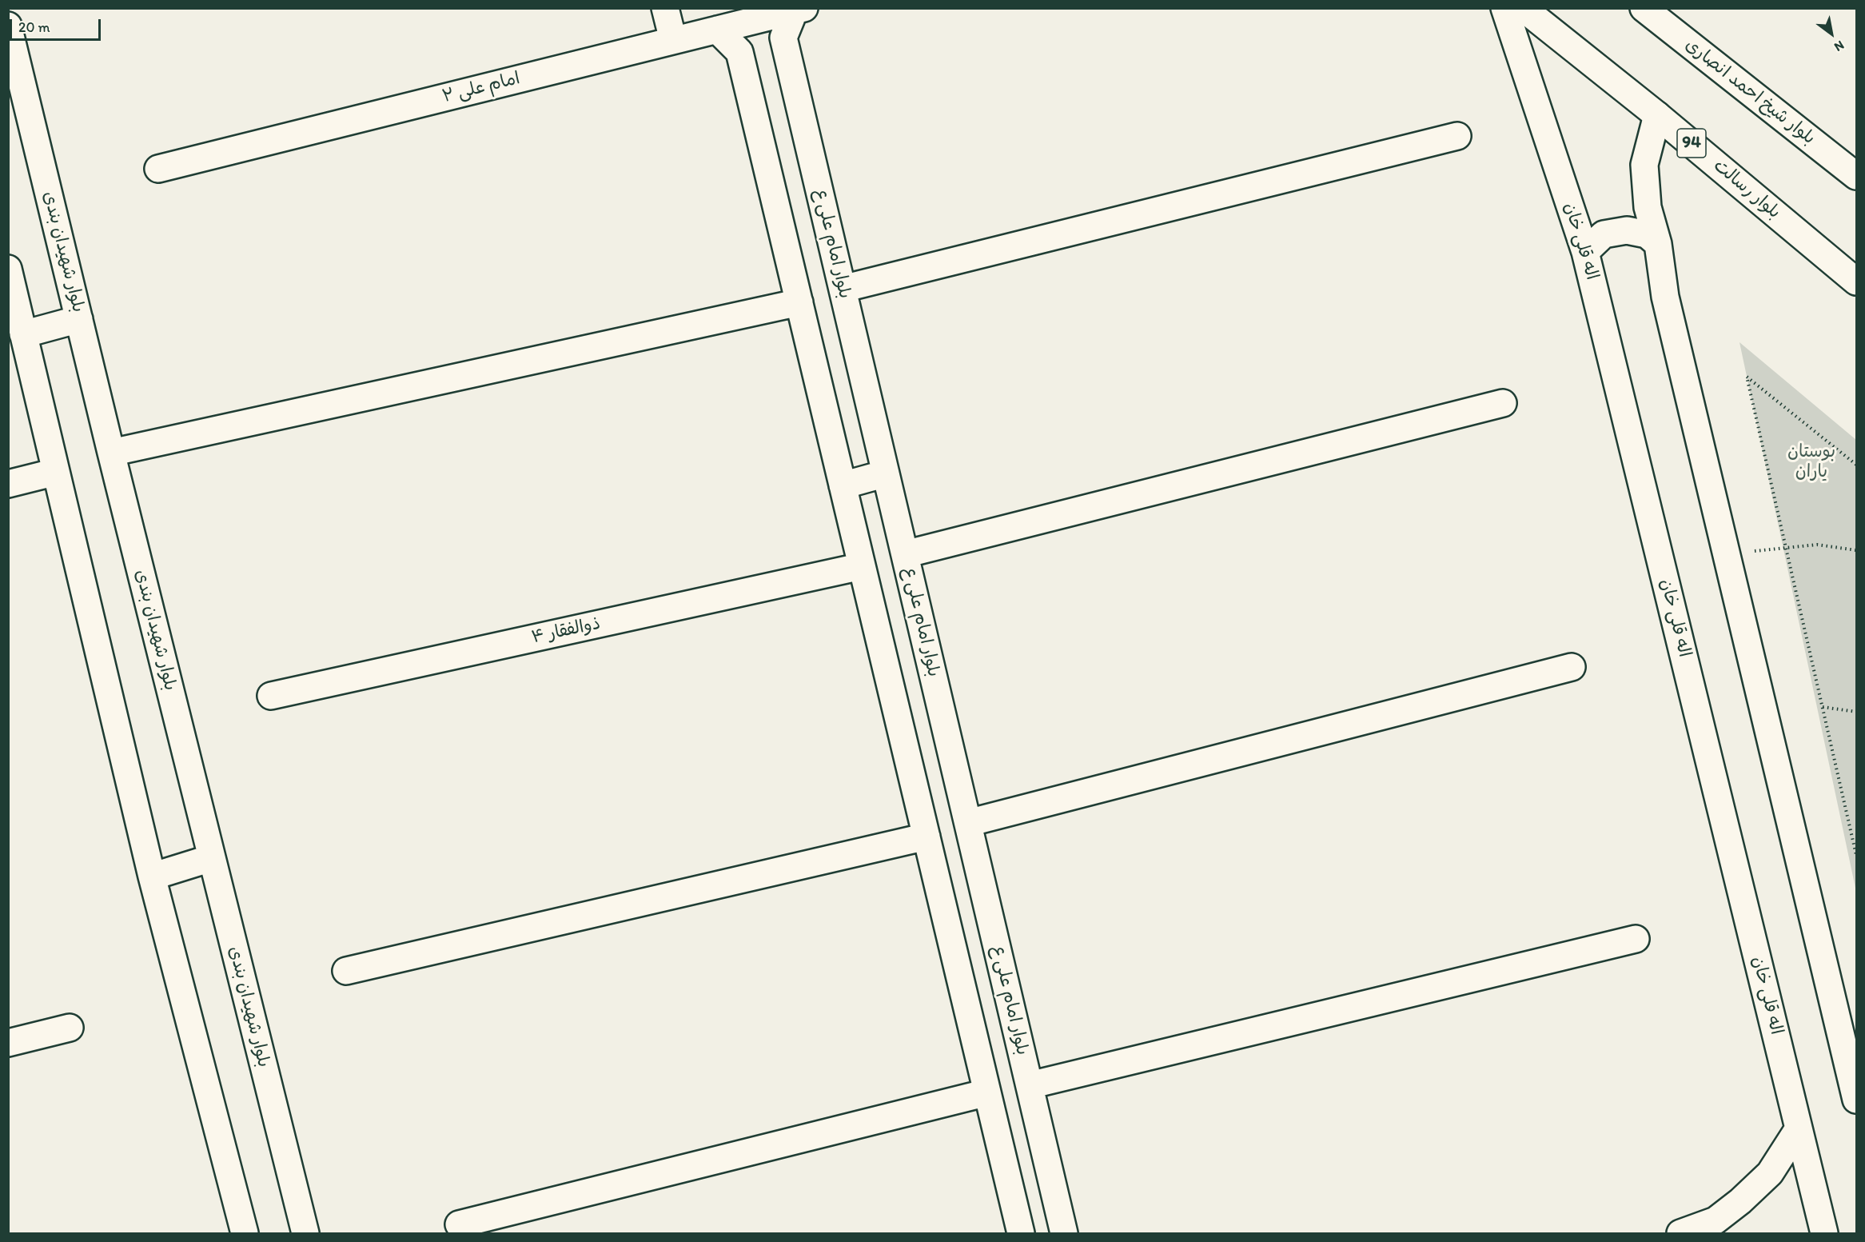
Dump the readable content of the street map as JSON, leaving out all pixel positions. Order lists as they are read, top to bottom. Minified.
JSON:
{"streets":{"main road":["امام علی ۲","بلوار شیخ احمد انصاری","94","بلوار رسالت","اله قلی خان","بلوار امام علی ع","بلوار شهیدان بندی","ذوالفقار ۴"]},"crossings":[["امام علی ۲","بلوار امام علی ع"]],"parks":["بوستان یاران"],"scale_bar":"20 m","north":"bottom right"}
